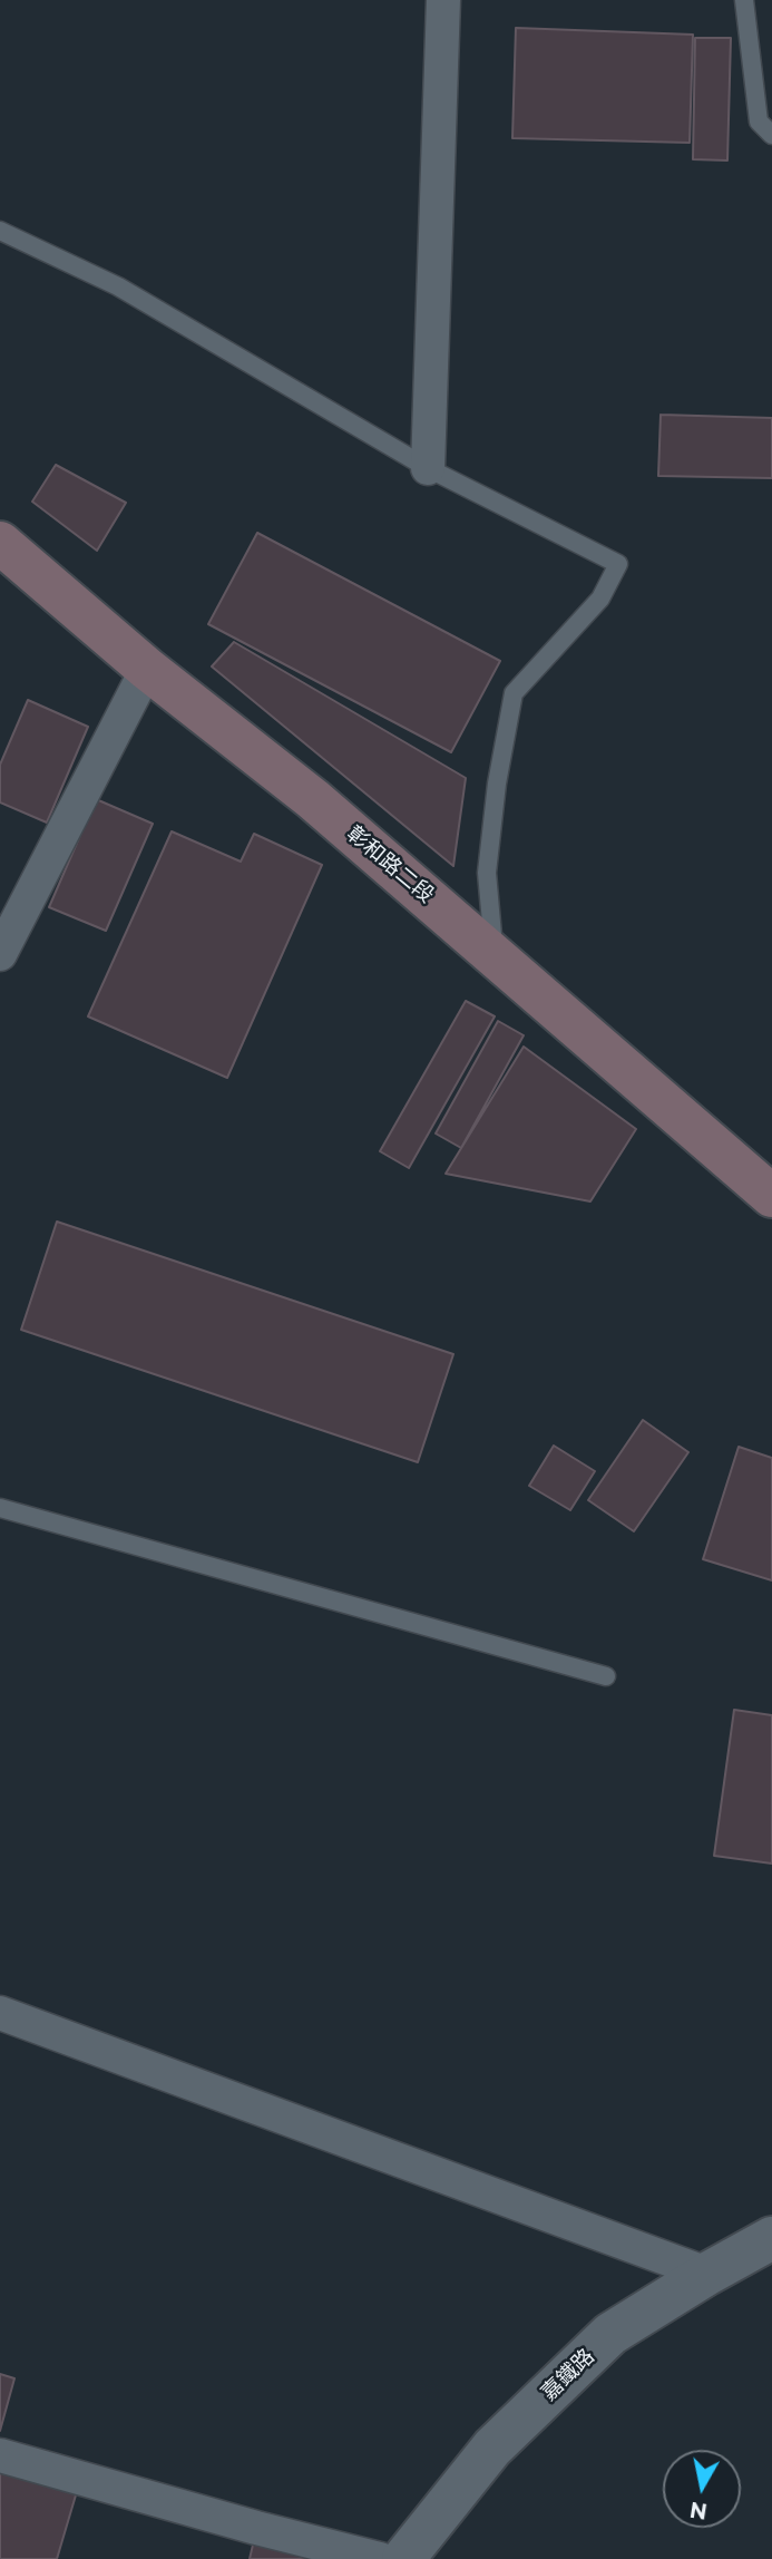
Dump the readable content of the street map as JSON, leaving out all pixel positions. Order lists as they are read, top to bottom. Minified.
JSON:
{"streets":{"main road":["彰和路二段"],"street":["嘉鐵路"]},"north":"bottom"}
